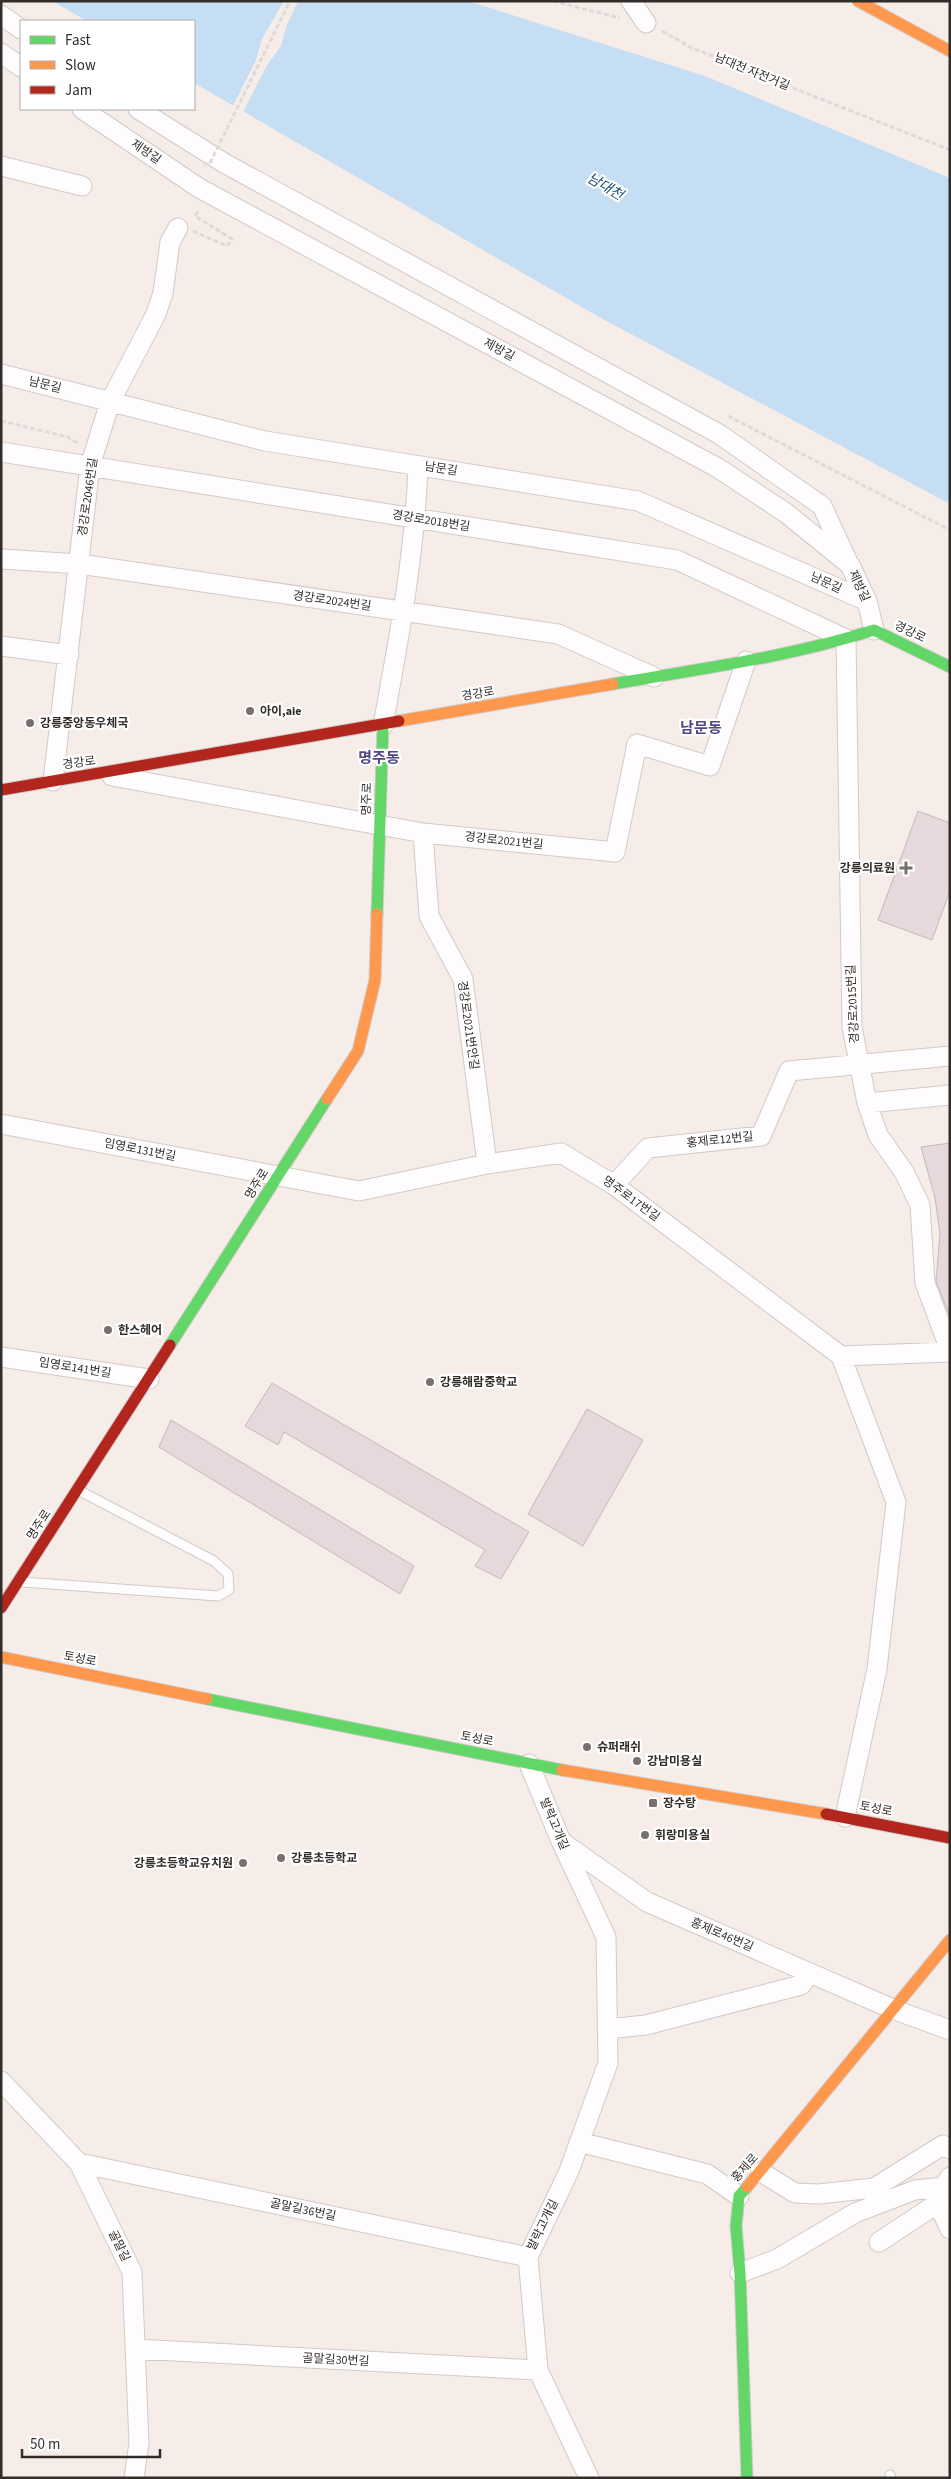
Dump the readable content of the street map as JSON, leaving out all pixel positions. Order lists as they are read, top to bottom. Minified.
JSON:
{"streets":{"street":["제방길","남문길","경강로2046번길","경강로2018번길","경강로2024번길","경강로","명주로","경강로2021번길","경강로2015번길","경강로2021번안길","홍제로12번길","임영로131번길","명주로17번길","임영로141번길","토성로","발락고개길","홍제로46번길","홍제로","골말길36번길","골말길","골말길30번길"],"path":["남대천 자전거길"]},"crossings":[["제방길","남문길"],["제방길","경강로"],["남문길","경강로2046번길"],["경강로2046번길","경강로2018번길"],["경강로2046번길","경강로2024번길"],["경강로2046번길","경강로"],["경강로2018번길","경강로"],["경강로2018번길","경강로2015번길"],["경강로2024번길","경강로"],["경강로","명주로"],["경강로","경강로2021번길"],["경강로","경강로2015번길"],["명주로","경강로2021번길"],["명주로","임영로131번길"],["명주로","명주로17번길"],["명주로","임영로141번길"],["경강로2021번길","경강로2021번안길"],["경강로2015번길","홍제로12번길"],["경강로2021번안길","명주로17번길"],["홍제로12번길","명주로17번길"],["임영로131번길","명주로17번길"],["토성로","발락고개길"],["발락고개길","홍제로46번길"],["발락고개길","골말길36번길"],["발락고개길","골말길30번길"],["홍제로46번길","홍제로"],["골말길36번길","골말길"],["골말길","골말길30번길"]],"districts":["남문동","명주동"],"water":["남대천"],"places":{"other":["아이,aie","강릉중앙동우체국","한스헤어","강릉해람중학교","슈퍼래쉬","강남미용실","휘랑미용실","강릉초등학교","강릉초등학교유치원"],"health":["강릉의료원"],"transit":["장수탕"]},"legend":["Fast","Slow","Jam"],"scale_bar":"50 m"}
